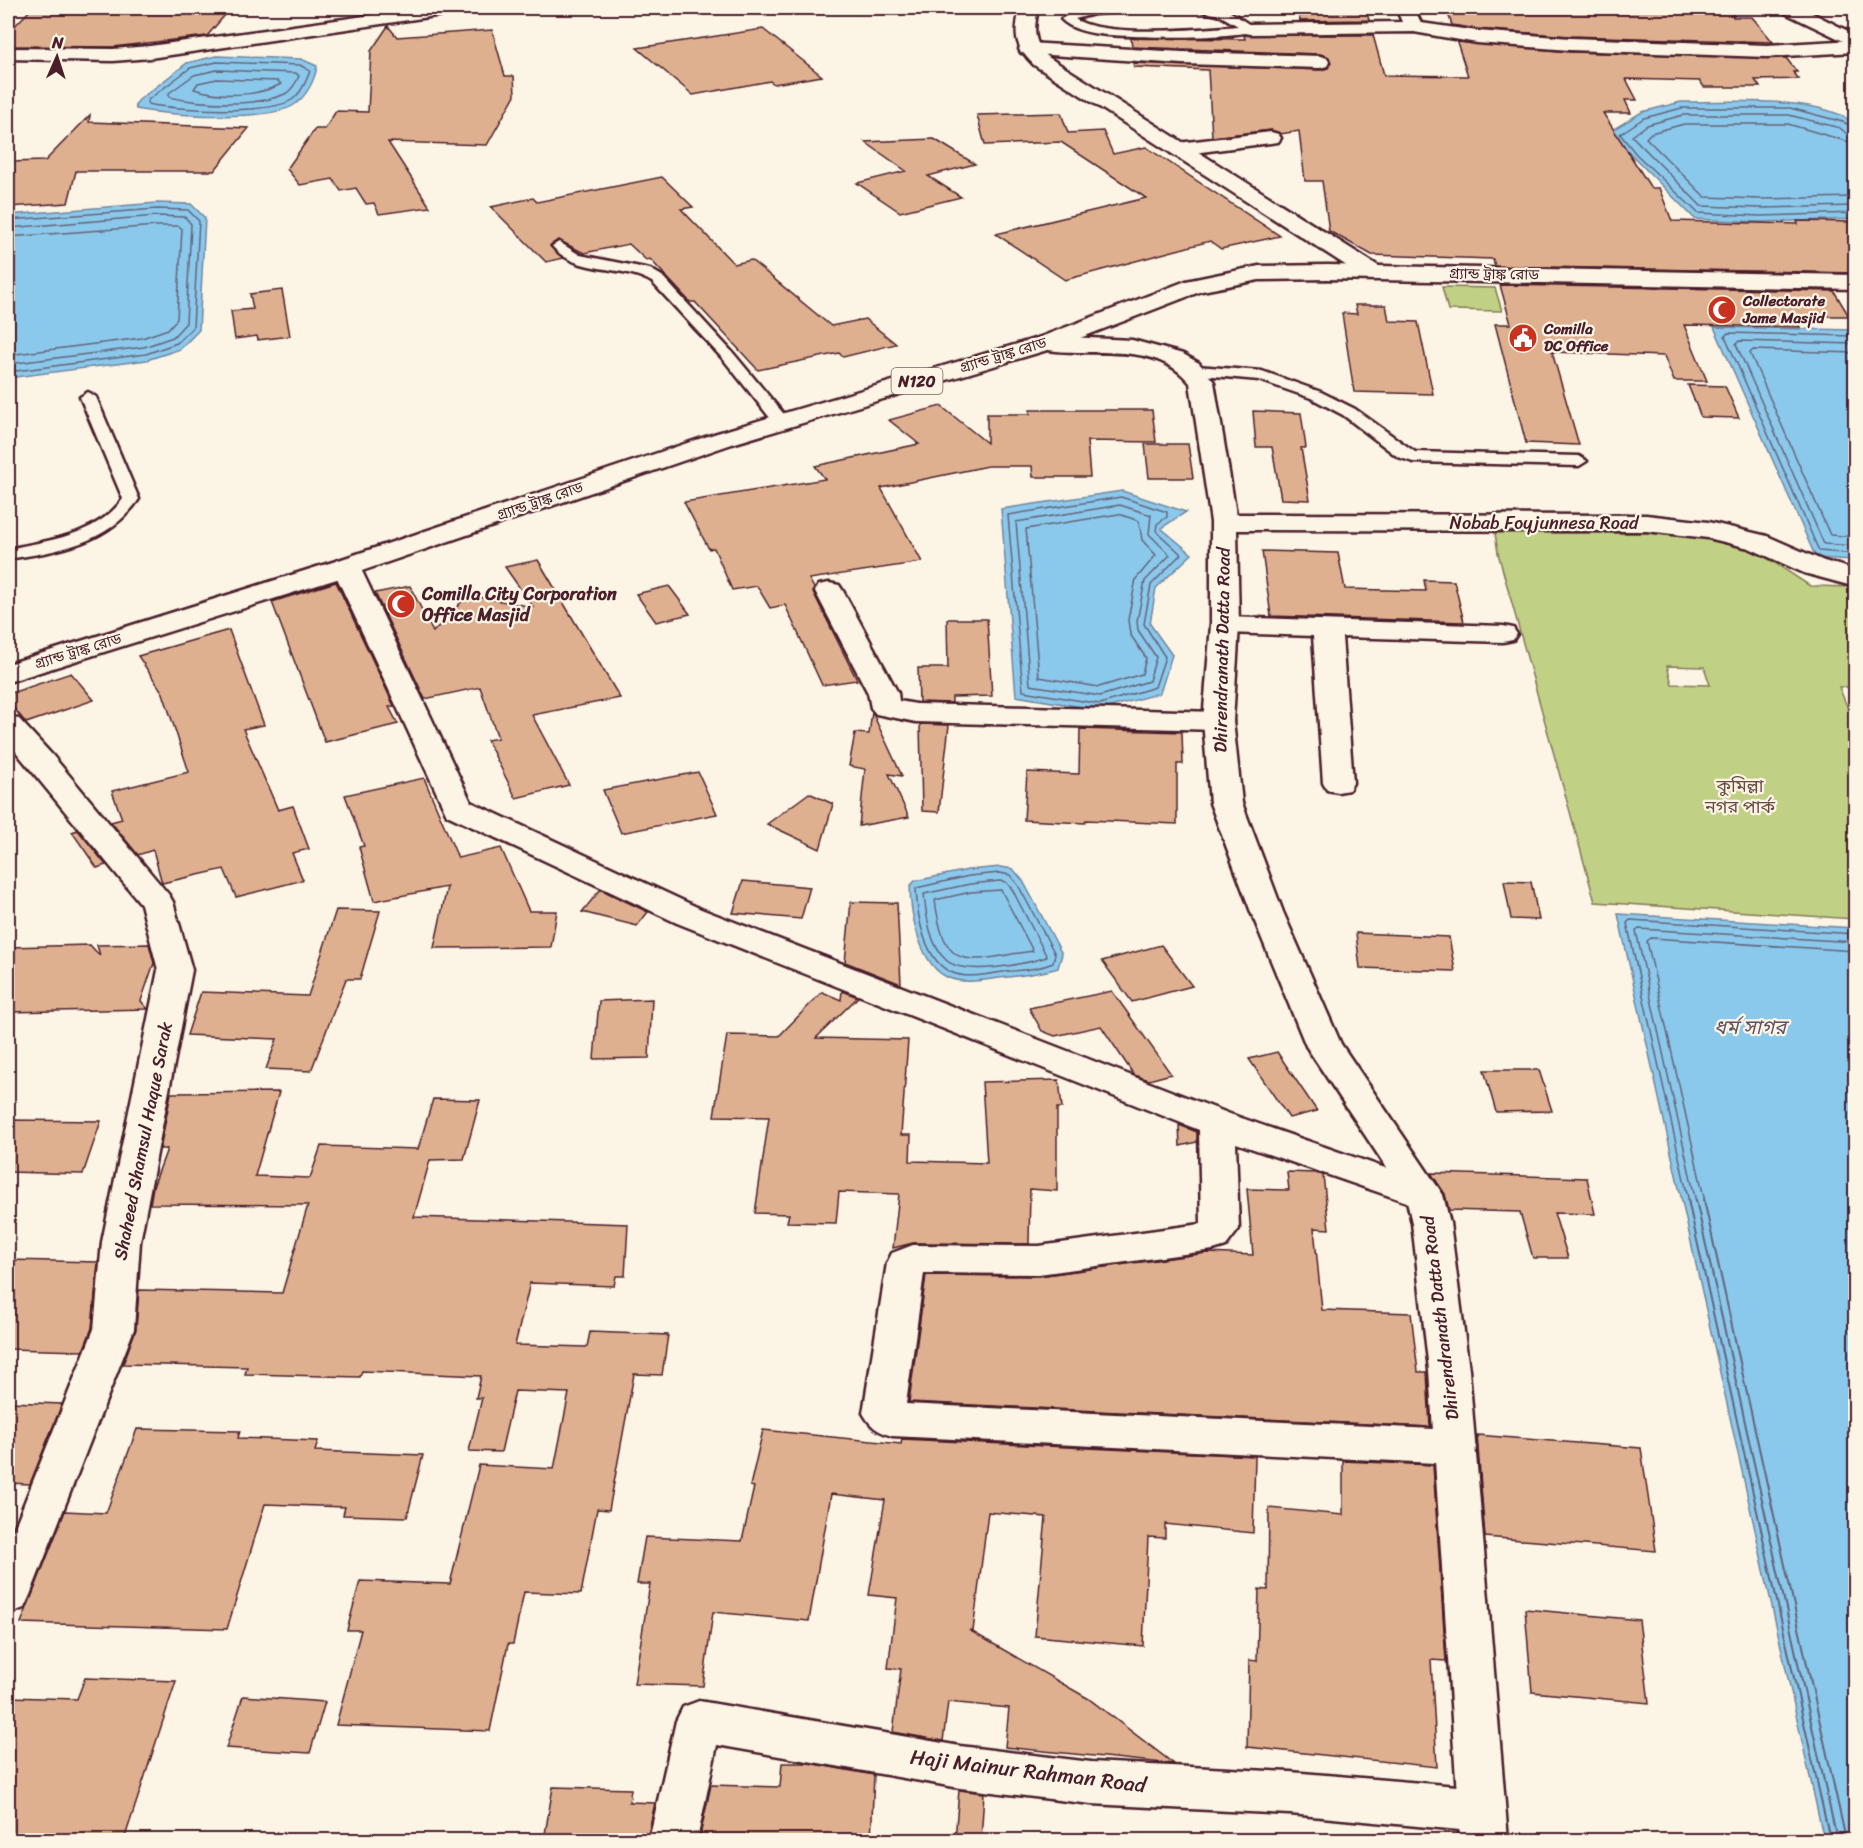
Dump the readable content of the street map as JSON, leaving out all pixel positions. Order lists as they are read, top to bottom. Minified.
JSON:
{"streets":{"main road":["গ্র্যান্ড ট্রাঙ্ক রোড","N120","Nobab Foyjunnesa Road","Dhirendranath Datta Road","Shaheed Shamsul Haque Sarak","Haji Mainur Rahman Road"]},"crossings":[["Nobab Foyjunnesa Road","Dhirendranath Datta Road"],["Dhirendranath Datta Road","Haji Mainur Rahman Road"]],"water":["ধর্ম সাগর"],"parks":["কুমিল্লা নগর পার্ক"],"places":{"mosque":["Collectorate Jame Masjid","Comilla City Corporation Office Masjid"],"public building":["Comilla DC Office"]},"north":"top"}
